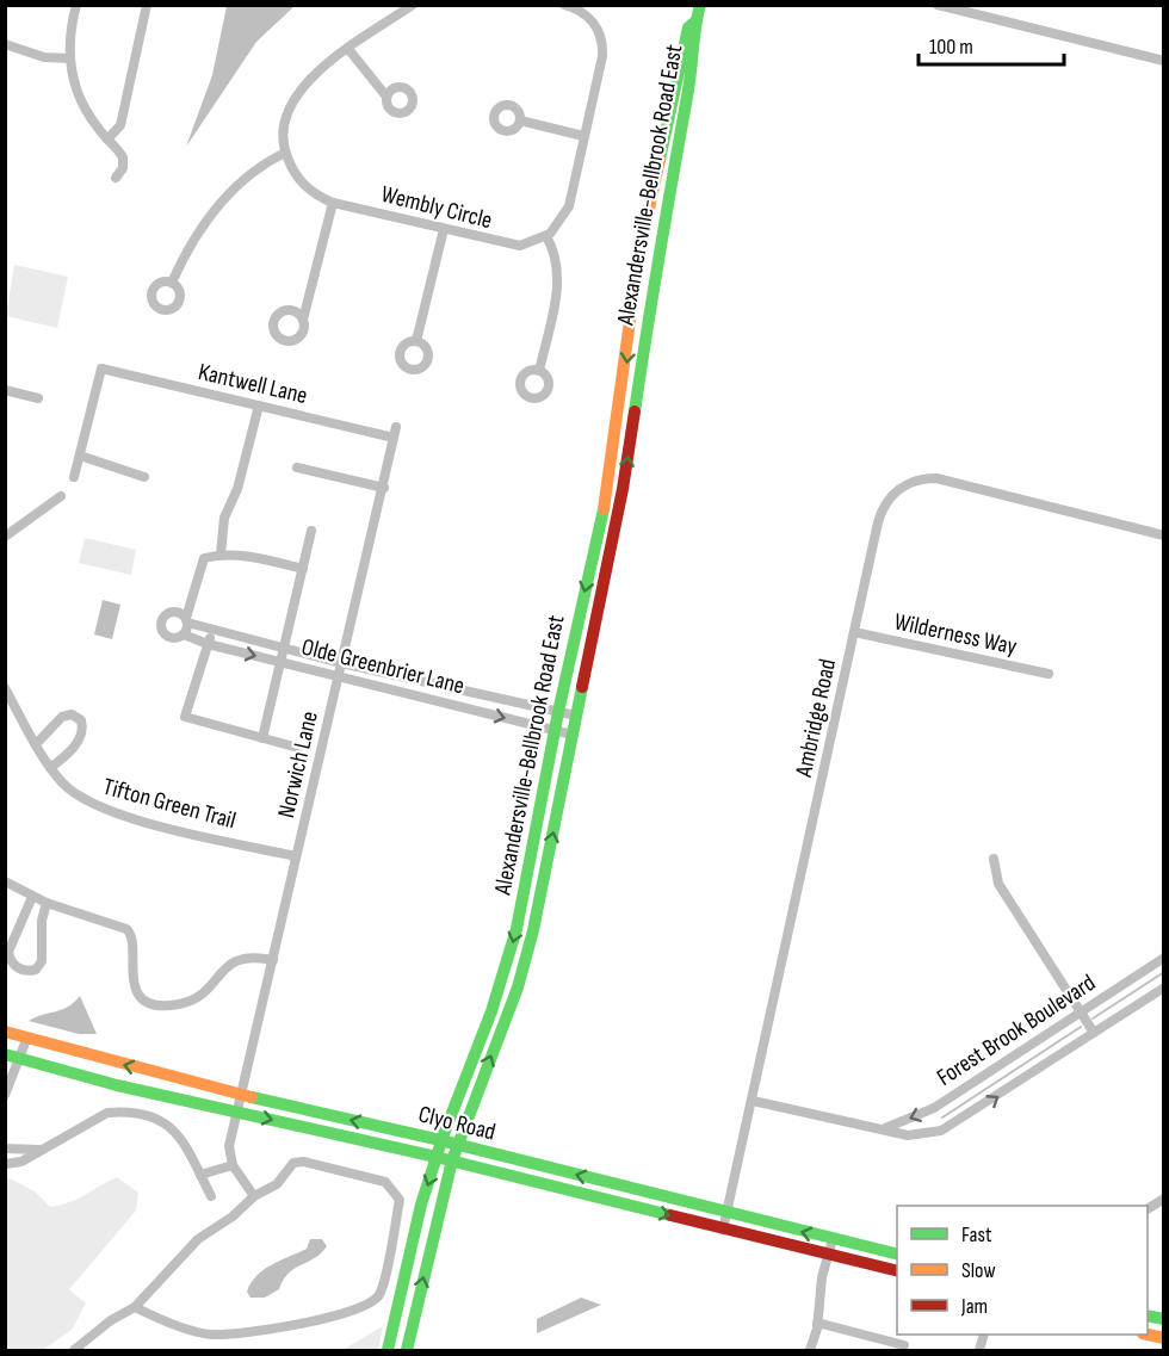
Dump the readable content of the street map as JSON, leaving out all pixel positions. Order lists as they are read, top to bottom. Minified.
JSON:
{"streets":{"main road":["Alexandersville-Bellbrook Road East","Clyo Road"],"street":["Wembly Circle","Kantwell Lane","Wilderness Way","Olde Greenbrier Lane","Ambridge Road","Norwich Lane","Tifton Green Trail","Forest Brook Boulevard"]},"crossings":[["Alexandersville-Bellbrook Road East","Olde Greenbrier Lane"],["Alexandersville-Bellbrook Road East","Clyo Road"],["Kantwell Lane","Norwich Lane"],["Wilderness Way","Ambridge Road"],["Olde Greenbrier Lane","Norwich Lane"],["Ambridge Road","Forest Brook Boulevard"],["Ambridge Road","Clyo Road"],["Norwich Lane","Tifton Green Trail"],["Norwich Lane","Clyo Road"]],"legend":["Fast","Slow","Jam"],"scale_bar":"100 m"}
